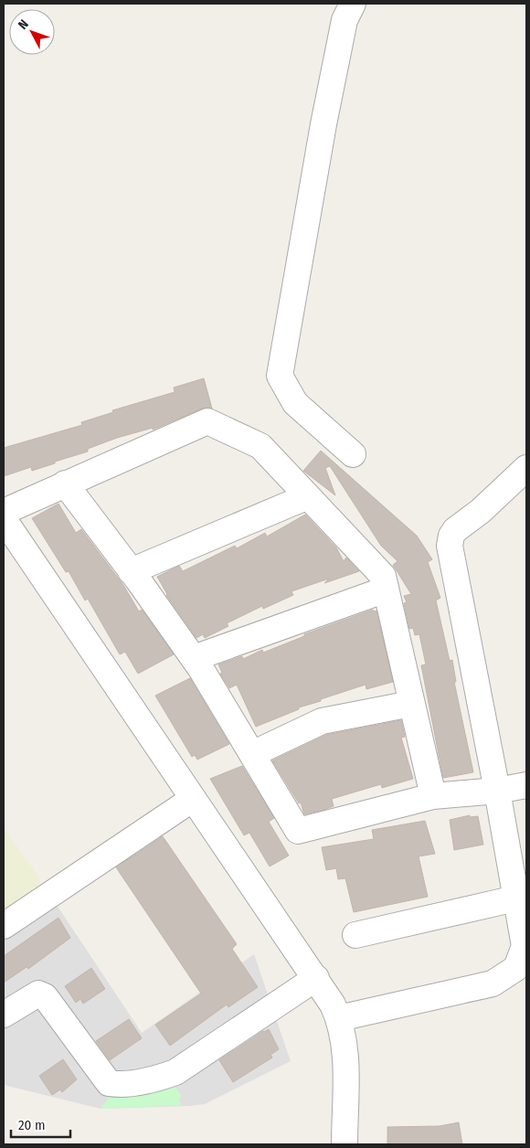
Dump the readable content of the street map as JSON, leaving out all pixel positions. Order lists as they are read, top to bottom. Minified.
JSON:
{"scale_bar":"20 m","north":"top left"}
